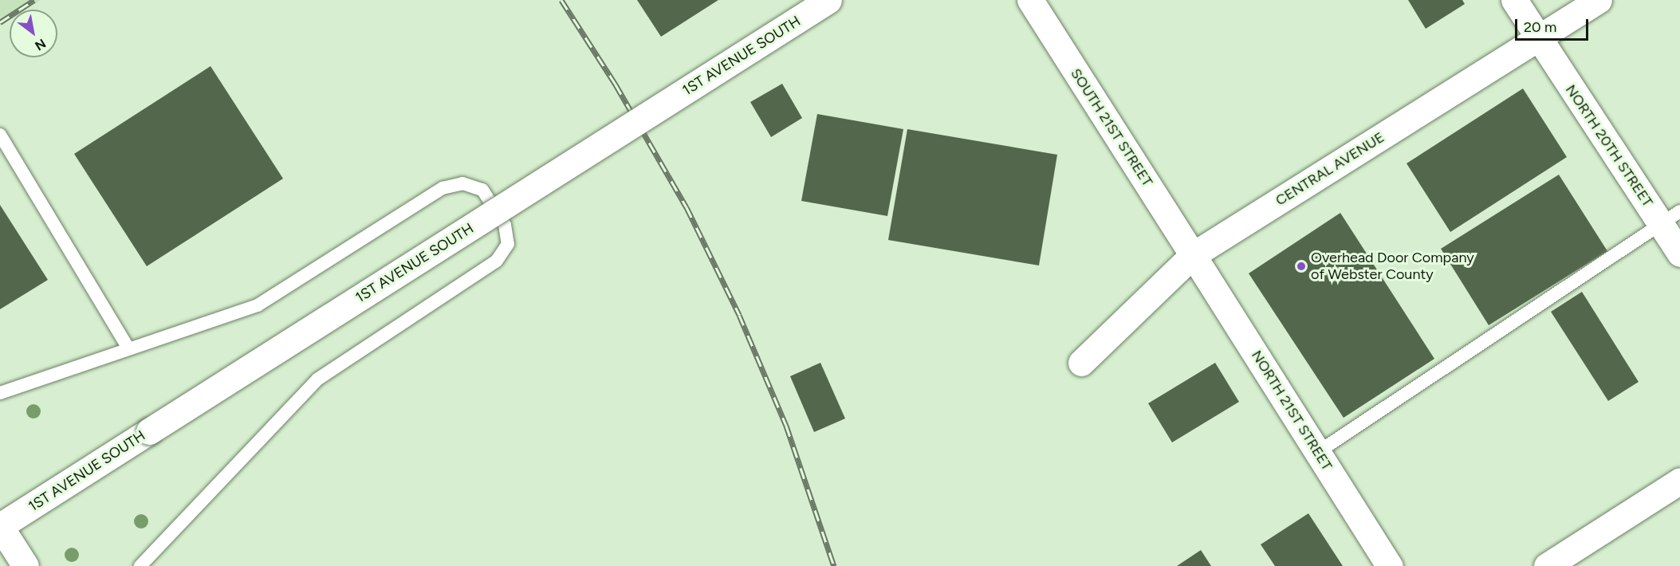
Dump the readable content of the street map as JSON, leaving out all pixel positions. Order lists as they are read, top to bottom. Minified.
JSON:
{"streets":{"main road":["1ST AVENUE SOUTH","SOUTH 21ST STREET","NORTH 20TH STREET","CENTRAL AVENUE","NORTH 21ST STREET"]},"crossings":[["SOUTH 21ST STREET","CENTRAL AVENUE"],["SOUTH 21ST STREET","NORTH 21ST STREET"],["NORTH 20TH STREET","CENTRAL AVENUE"],["CENTRAL AVENUE","NORTH 21ST STREET"]],"places":["Overhead Door Company of Webster County"],"scale_bar":"20 m","north":"bottom right"}
